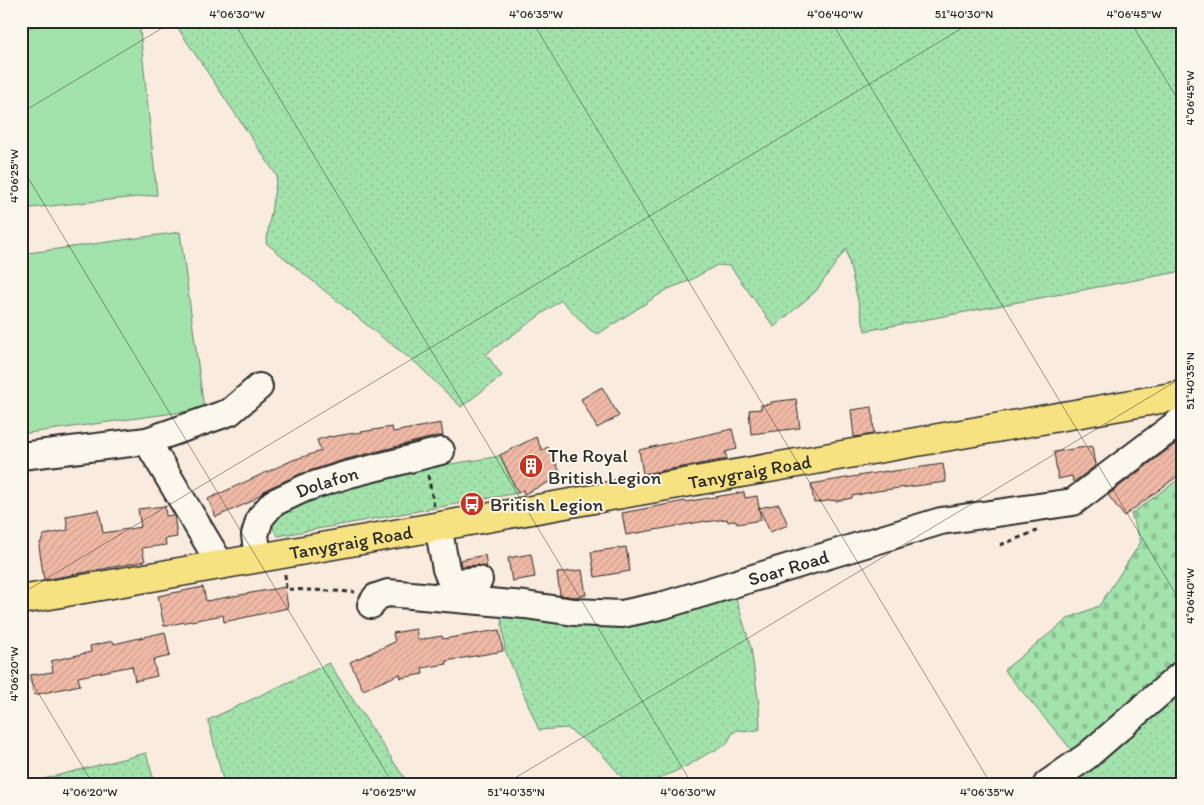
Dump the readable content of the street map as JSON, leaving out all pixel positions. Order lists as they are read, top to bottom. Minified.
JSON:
{"streets":{"main road":["Tanygraig Road"],"street":["Dolafon","Soar Road"]},"crossings":[["Tanygraig Road","Dolafon"]],"places":{"building":["The Royal British Legion"],"bus stop":["British Legion"]},"coordinates":["4°06'30\"W","4°06'35\"W","4°06'40\"W","51°40'30\"N","4°06'45\"W","4°06'25\"W","51°40'35\"N","4°06'20\"W"]}
